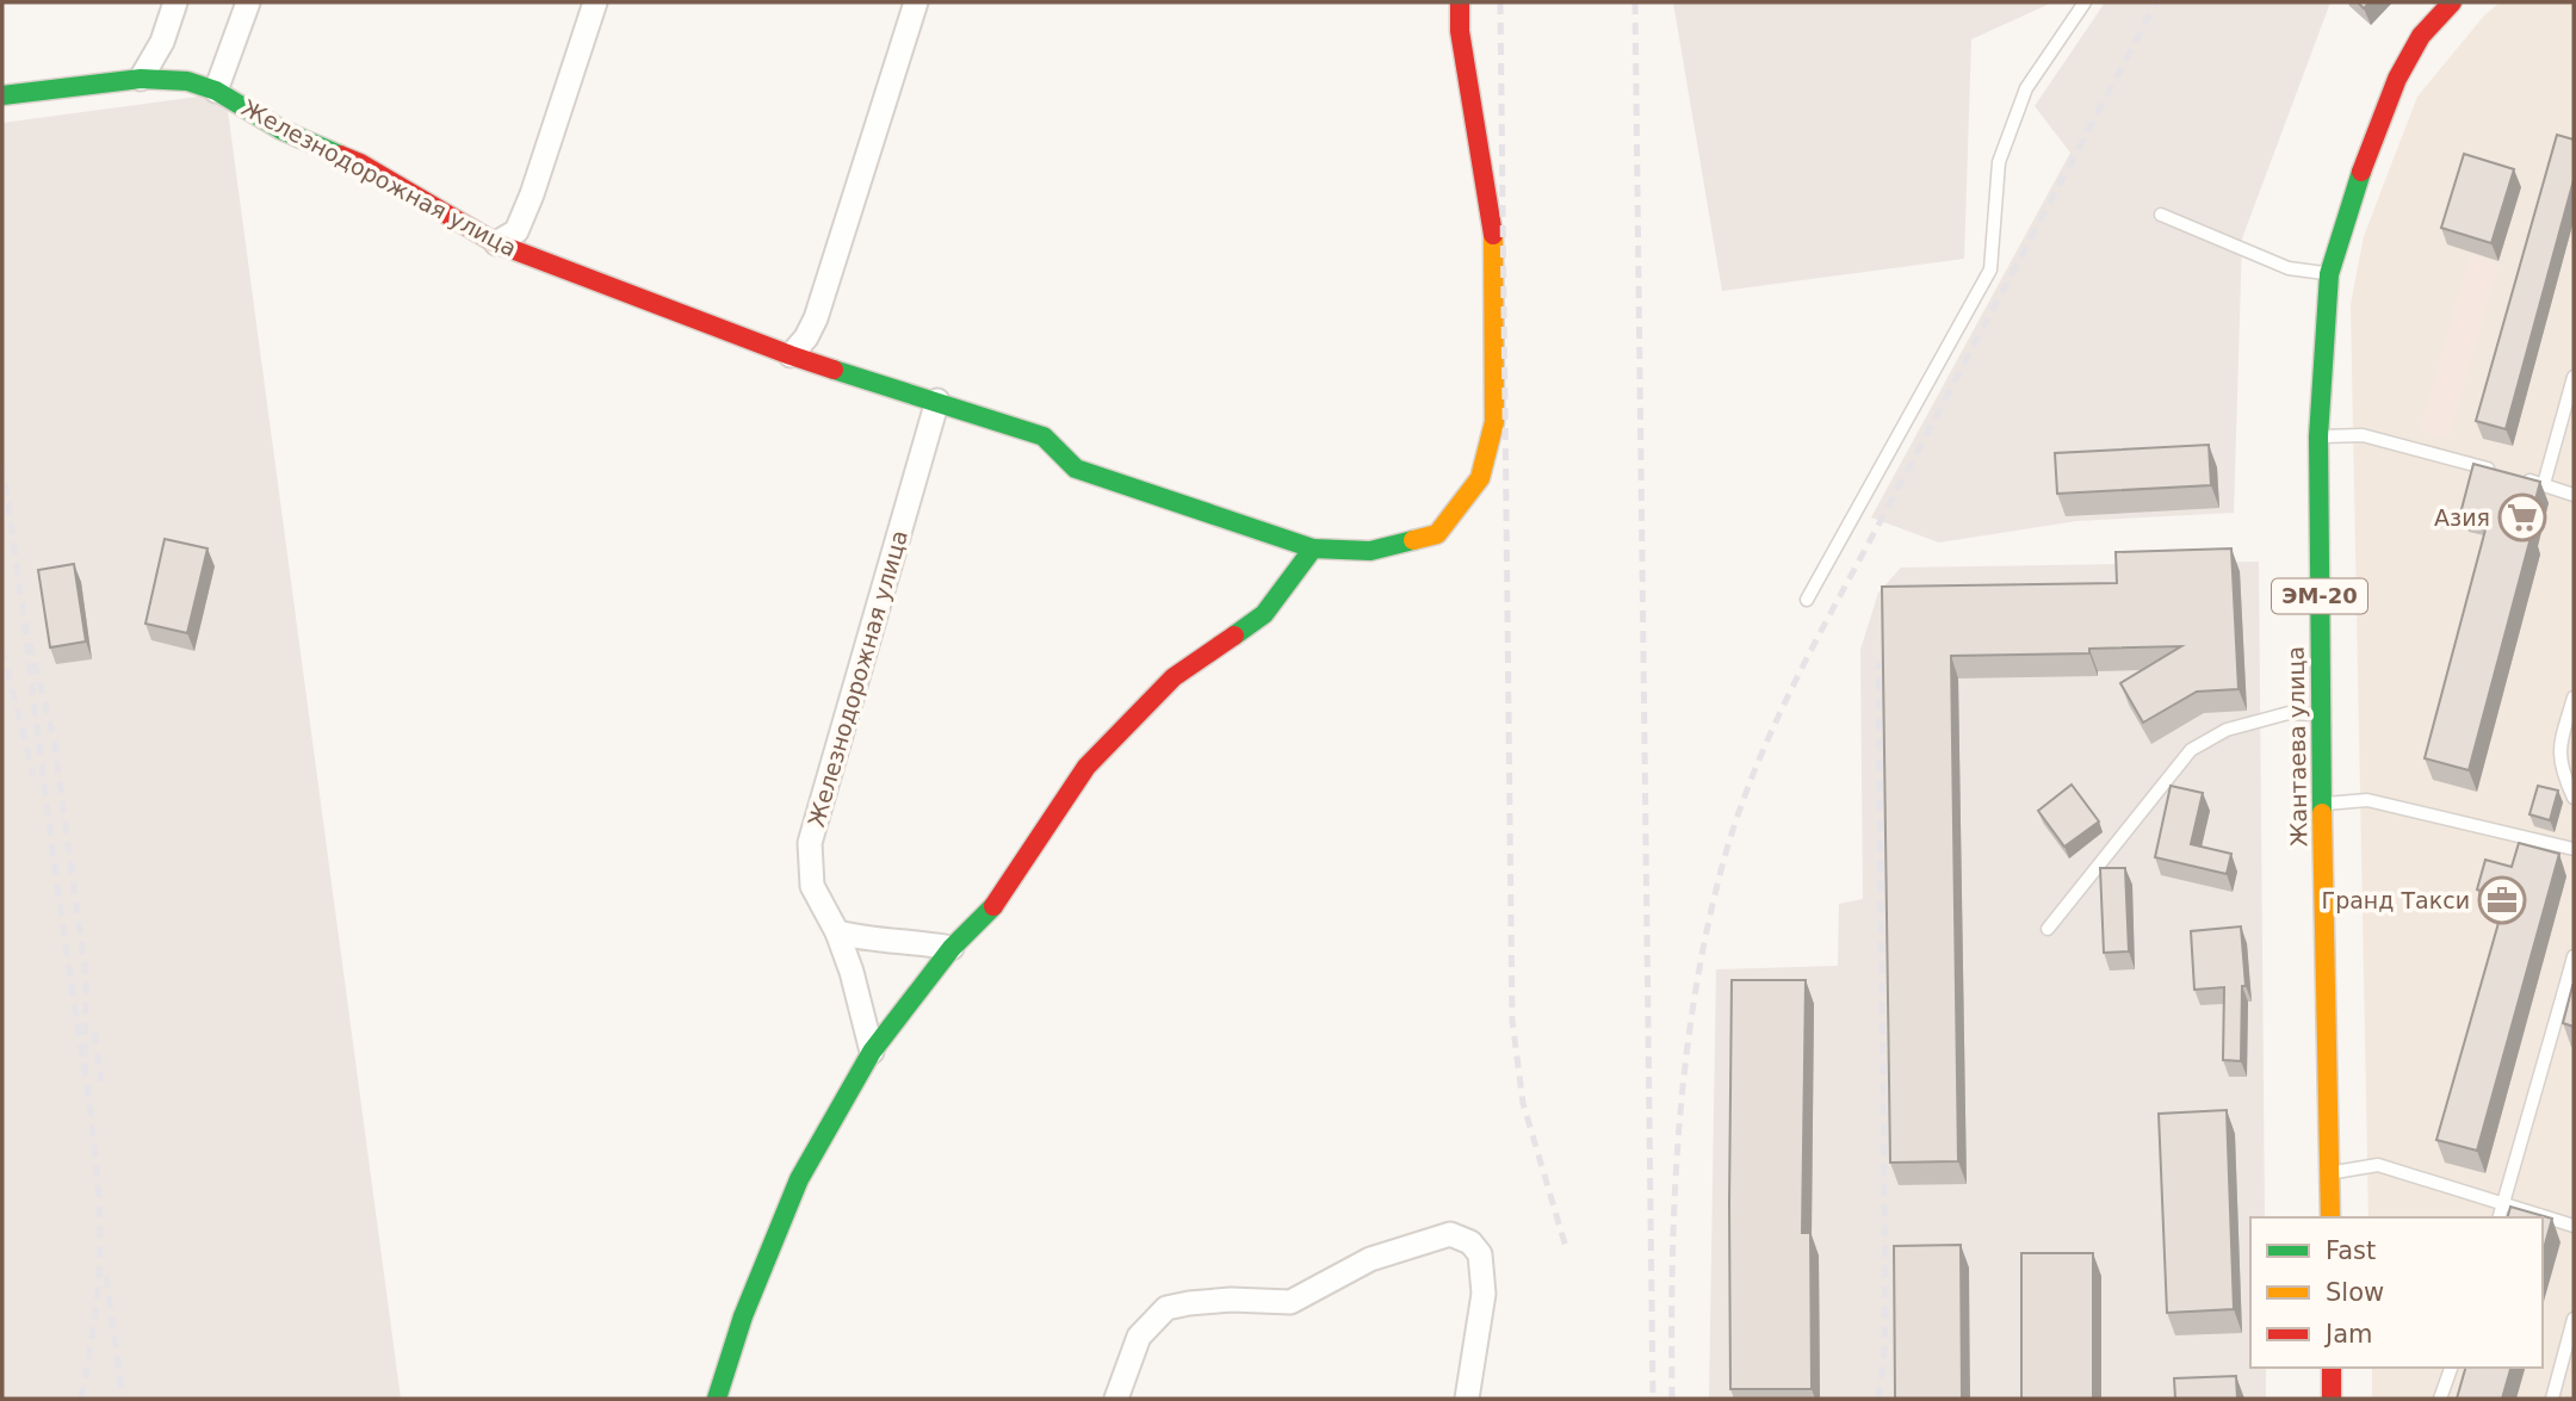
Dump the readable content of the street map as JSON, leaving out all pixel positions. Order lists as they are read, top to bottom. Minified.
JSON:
{"streets":{"street":["Железнодорожная улица","ЭМ-20","Жантаева улица"]},"places":{"supermarket":["Азия"],"office":["Гранд Такси"]},"legend":["Fast","Slow","Jam"]}
